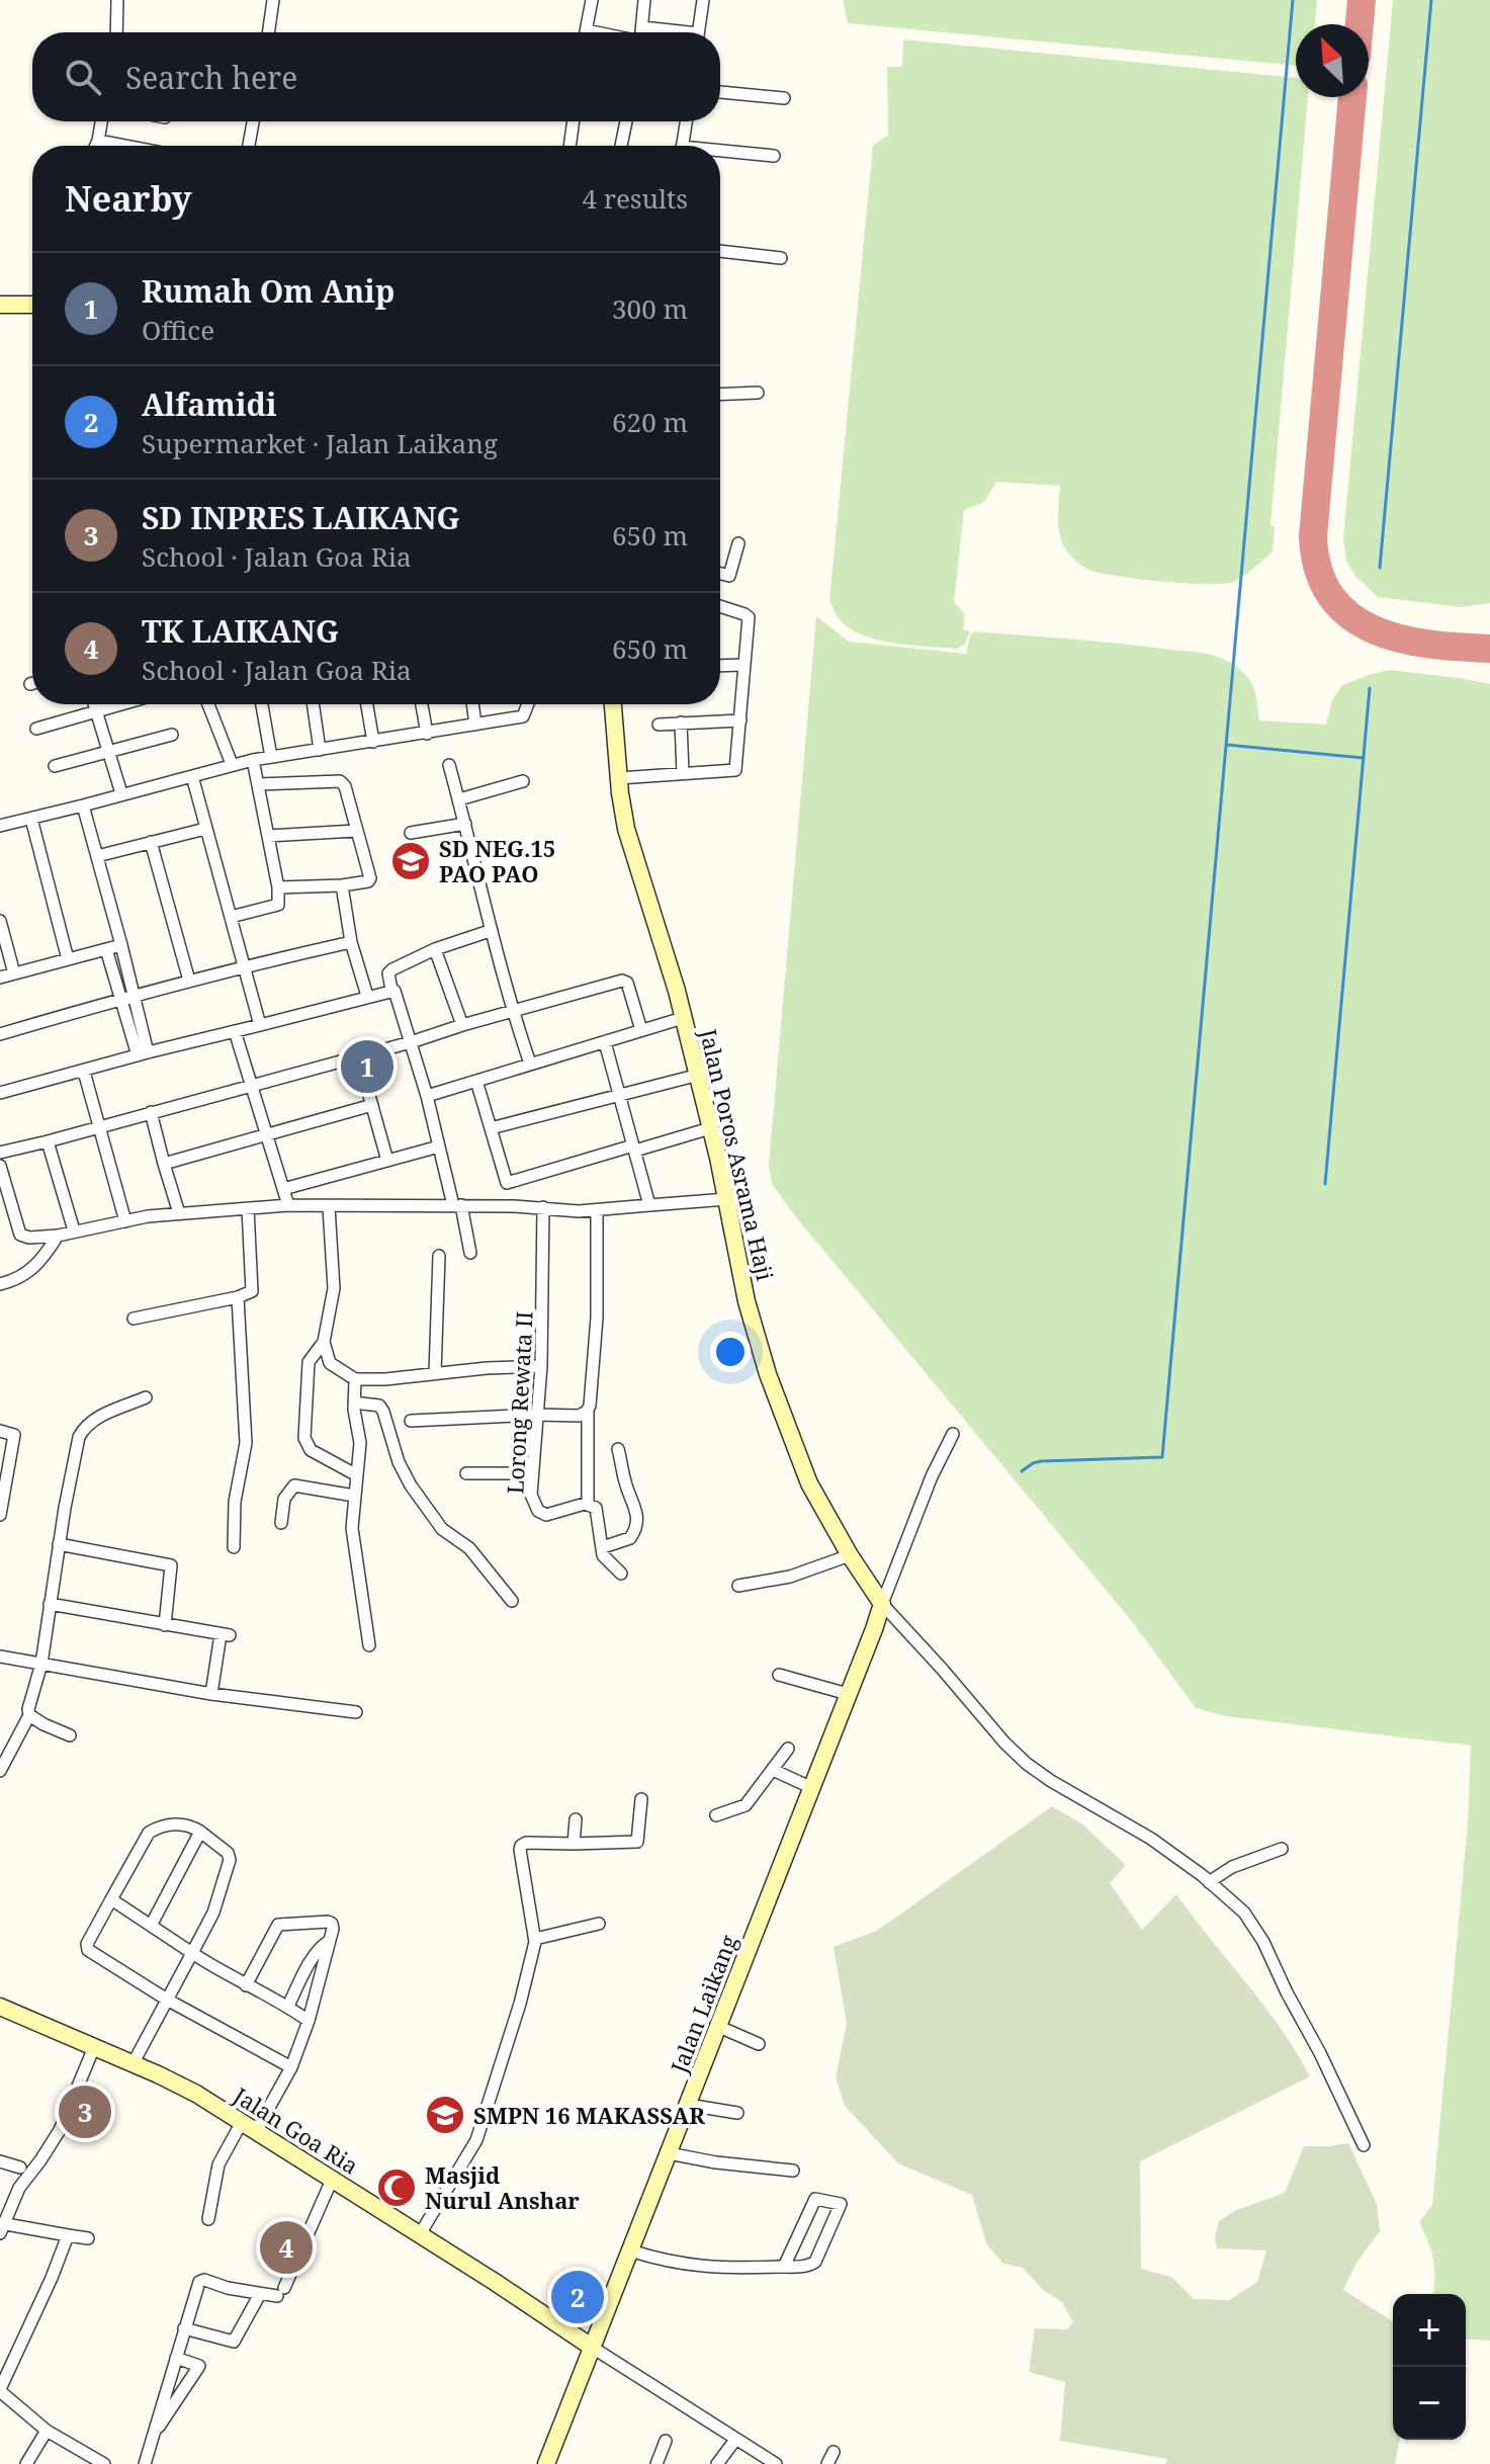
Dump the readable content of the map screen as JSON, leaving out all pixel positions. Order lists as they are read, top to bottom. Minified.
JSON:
{"streets":{"main road":["Jalan Poros Asrama Haji","Jalan Laikang","Jalan Goa Ria"],"street":["Lorong Rewata II"]},"crossings":[["Jalan Poros Asrama Haji","Jalan Laikang"],["Jalan Laikang","Jalan Goa Ria"]],"places":{"school or university":["SD NEG.15 PAO PAO","SMPN 16 MAKASSAR"],"mosque":["Masjid Nurul Anshar"]},"north":"top left","page":{"search":"Search here","heading":["Nearby","4 results"],"list":[{"mark":"1","name":"Rumah Om Anip","note":"Office","value":"300 m"},{"mark":"2","name":"Alfamidi","note":"Supermarket · Jalan Laikang","value":"620 m"},{"mark":"3","name":"SD INPRES LAIKANG","note":"School · Jalan Goa Ria","value":"650 m"},{"mark":"4","name":"TK LAIKANG","note":"School · Jalan Goa Ria","value":"650 m"}],"pins":["1","3","4","2"],"map_buttons":["+","−"]}}
